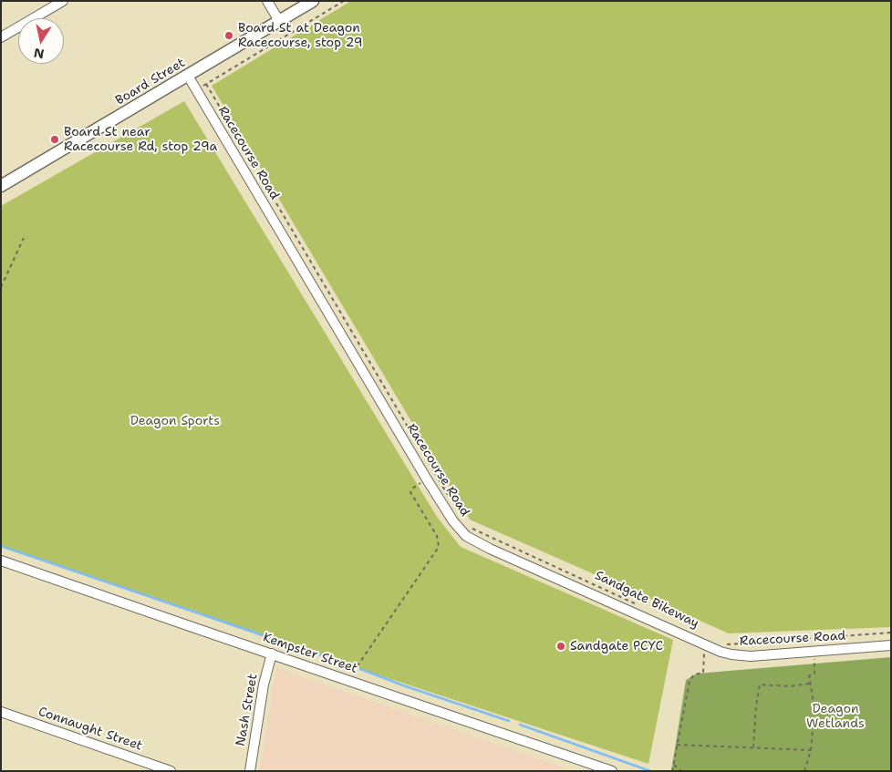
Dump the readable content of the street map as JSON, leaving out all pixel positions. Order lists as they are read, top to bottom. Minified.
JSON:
{"streets":{"main road":["Board Street"],"street":["Racecourse Road","Kempster Street","Nash Street","Connaught Street"],"path":["Sandgate Bikeway"]},"crossings":[["Board Street","Racecourse Road"],["Kempster Street","Nash Street"]],"parks":["Deagon Sports","Deagon Wetlands"],"places":["Board St at Deagon Racecourse, stop 29","Board St near Racecourse Rd, stop 29a","Sandgate PCYC"],"north":"bottom"}
